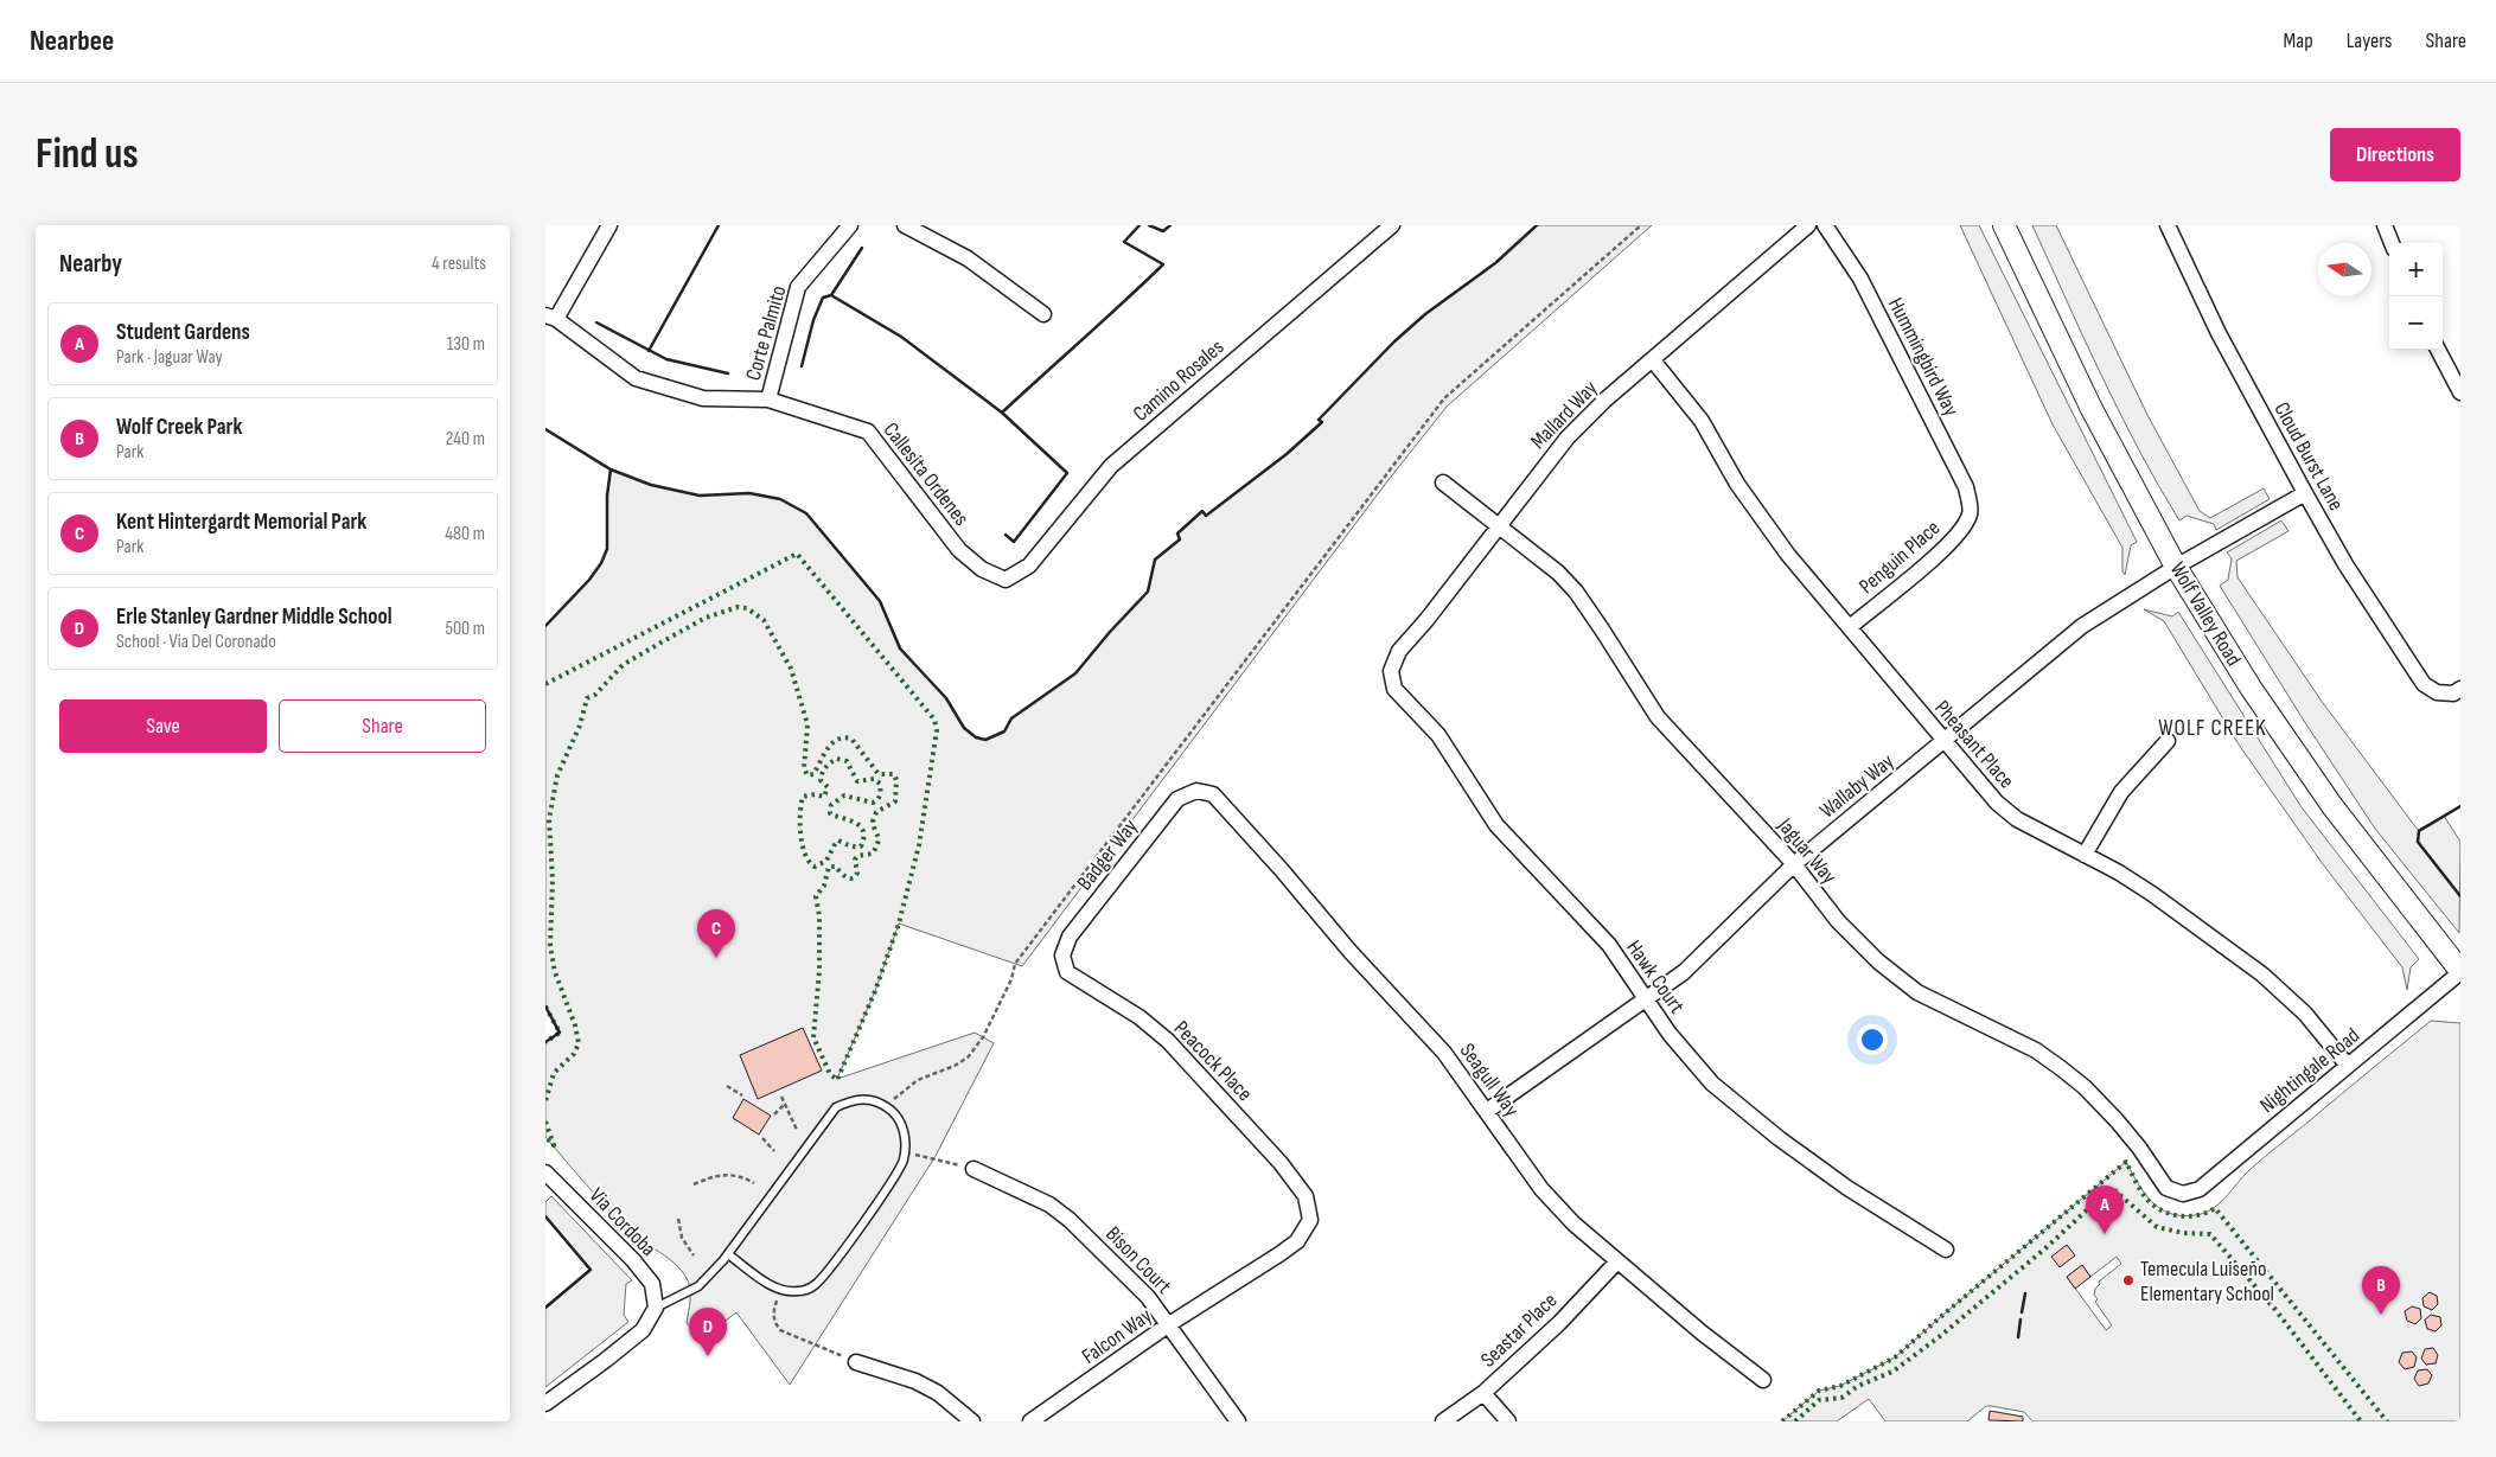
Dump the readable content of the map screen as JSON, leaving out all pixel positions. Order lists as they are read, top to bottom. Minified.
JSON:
{"streets":{"main road":["Wolf Valley Road"],"street":["Corte Palmito","Hummingbird Way","Camino Rosales","Mallard Way","Cloud Burst Lane","Callesita Ordenes","Penguin Place","Pheasant Place","Wallaby Way","Jaguar Way","Badger Way","Hawk Court","Peacock Place","Nightingale Road","Seagull Way","Via Cordoba","Bison Court","Seastar Place","Falcon Way"]},"crossings":[["Corte Palmito","Callesita Ordenes"],["Hummingbird Way","Penguin Place"],["Camino Rosales","Callesita Ordenes"],["Mallard Way","Pheasant Place"],["Mallard Way","Jaguar Way"],["Mallard Way","Hawk Court"],["Cloud Burst Lane","Wallaby Way"],["Penguin Place","Pheasant Place"],["Wolf Valley Road","Wallaby Way"],["Wolf Valley Road","Nightingale Road"],["Pheasant Place","Wallaby Way"],["Pheasant Place","Nightingale Road"],["Wallaby Way","Jaguar Way"],["Wallaby Way","Hawk Court"],["Wallaby Way","Seagull Way"],["Jaguar Way","Nightingale Road"],["Badger Way","Peacock Place"],["Badger Way","Seagull Way"],["Peacock Place","Falcon Way"],["Seagull Way","Seastar Place"],["Bison Court","Falcon Way"]],"districts":["WOLF CREEK"],"places":["Temecula Luiseño Elementary School"],"north":"left","page":{"header":"Nearbee","nav":["Map","Layers","Share"],"buttons":["Directions",["Save","Share"]],"title":"Find us","heading":["Nearby","4 results"],"map_buttons":["+","−"],"list":[{"mark":"A","name":"Student Gardens","note":"Park · Jaguar Way","value":"130 m"},{"mark":"B","name":"Wolf Creek Park","note":"Park","value":"240 m"},{"mark":"C","name":"Kent Hintergardt Memorial Park","note":"Park","value":"480 m"},{"mark":"D","name":"Erle Stanley Gardner Middle School","note":"School · Via Del Coronado","value":"500 m"}],"pins":["C","A","B","D"]}}
